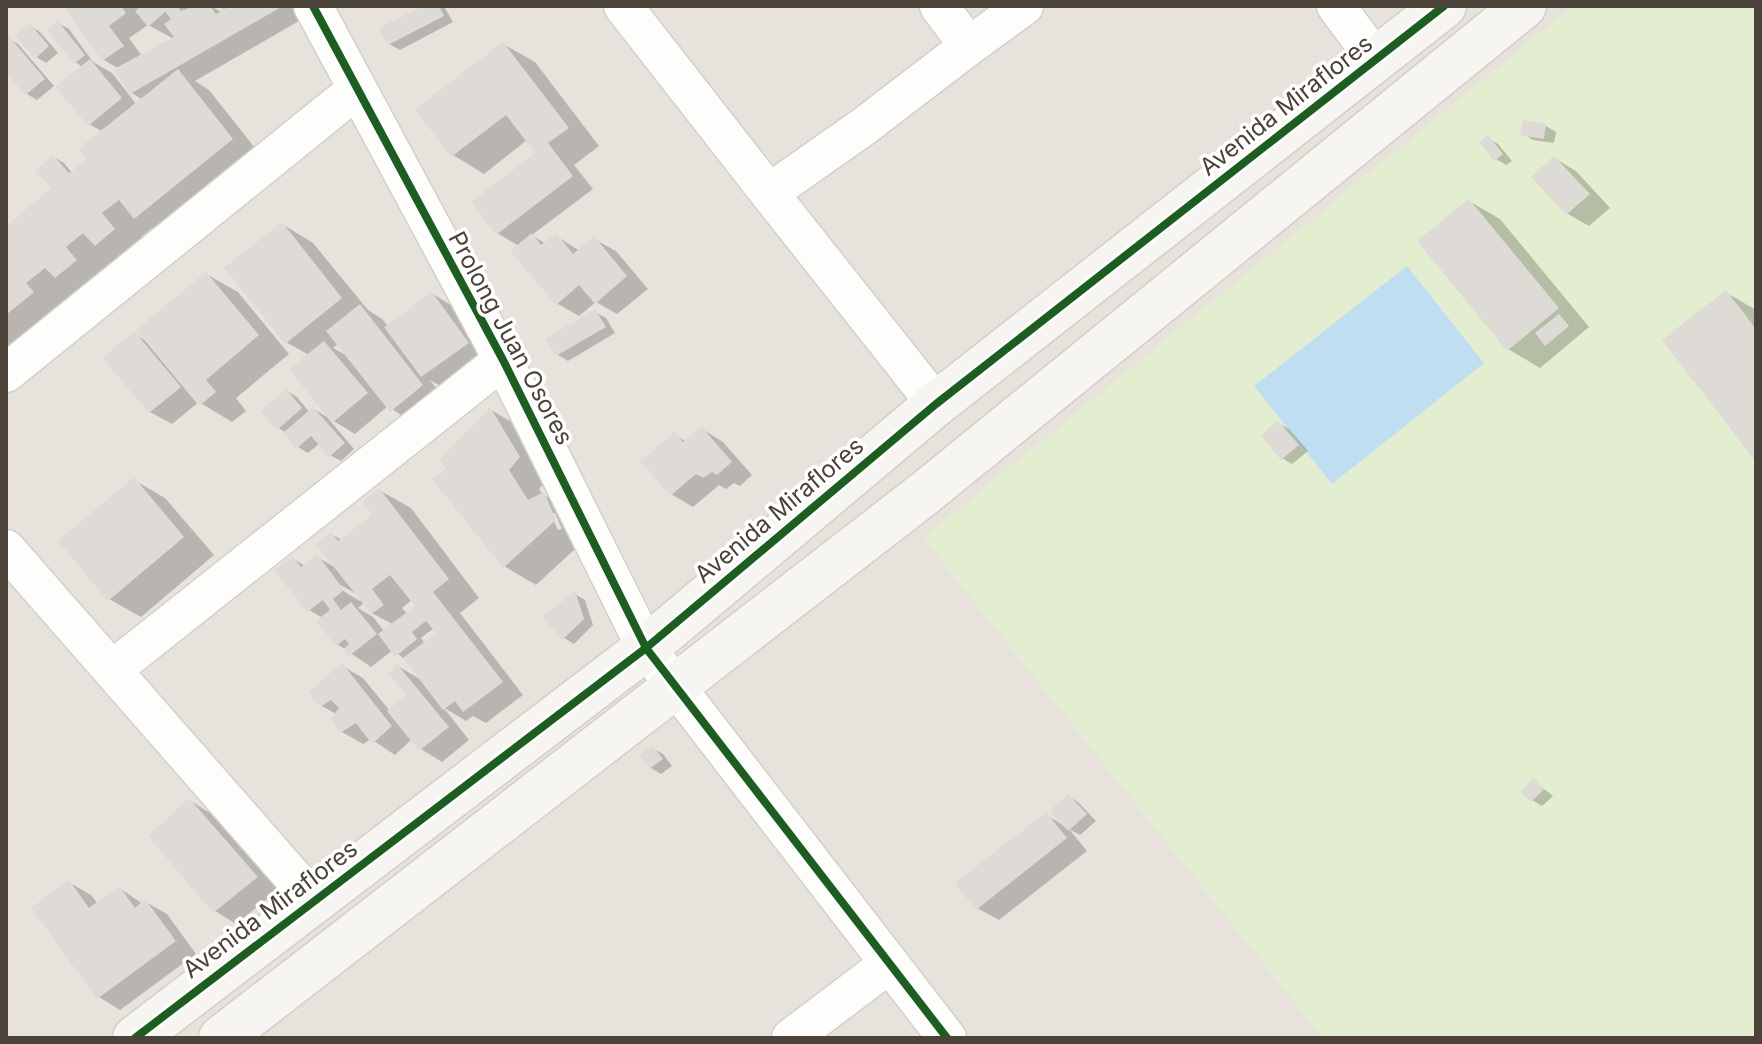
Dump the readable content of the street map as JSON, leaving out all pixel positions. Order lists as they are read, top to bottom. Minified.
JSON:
{"streets":{"street":["Avenida Miraflores","Prolong Juan Osores"]},"crossings":[["Avenida Miraflores","Prolong Juan Osores"]]}
